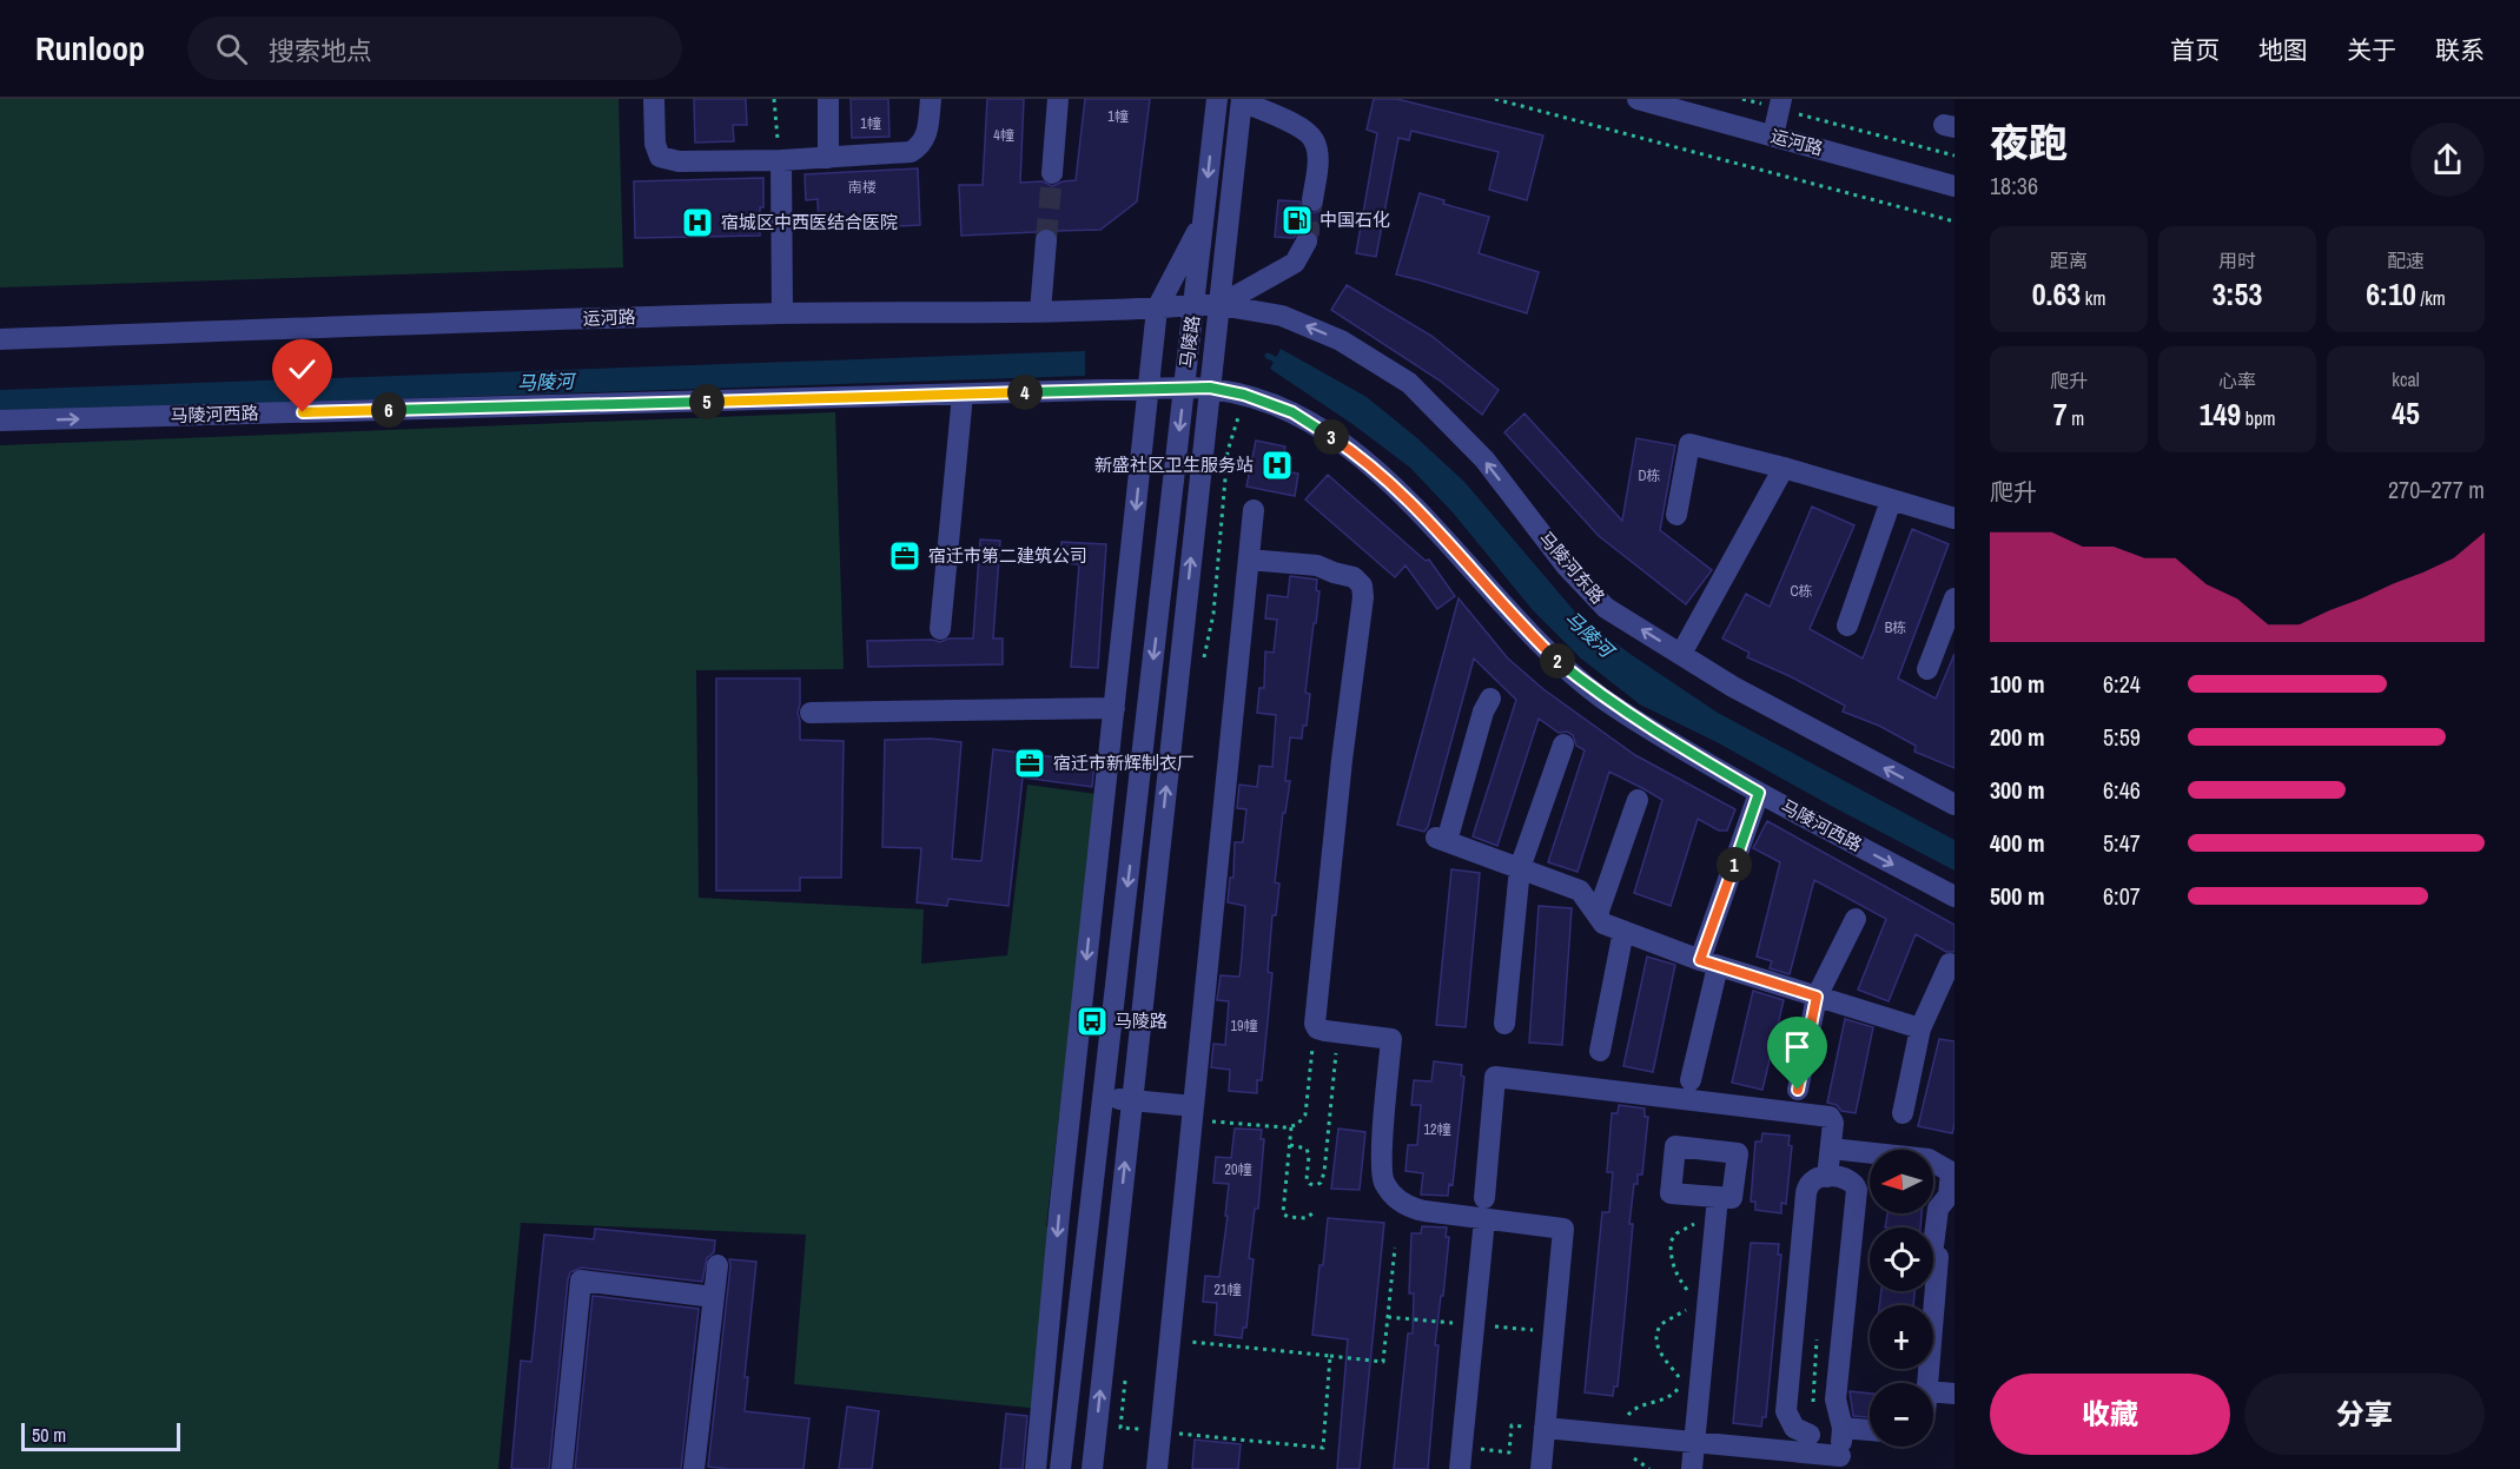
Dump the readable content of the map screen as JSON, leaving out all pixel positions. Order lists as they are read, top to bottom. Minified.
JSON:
{"streets":{"street":["运河路","马陵路","马陵河西路","马陵河东路"]},"crossings":[["运河路","马陵路"],["运河路","马陵河东路"],["马陵路","马陵河西路"],["马陵路","马陵河东路"]],"one_way":["马陵河西路","马陵河东路"],"water":["马陵河"],"places":{"fuel station":["中国石化"],"hospital":["宿城区中西医结合医院","新盛社区卫生服务站"],"office":["宿迁市第二建筑公司","宿迁市新辉制衣厂"],"bus stop":["马陵路"]},"house_numbers":["1幢","1幢","4幢","南楼","D栋","C栋","B栋","19幢","12幢","20幢","21幢"],"scale_bar":"50 m","north":"left","page":{"header":"Runloop","search":"搜索地点","nav":["首页","地图","关于","联系"],"heading":["夜跑","18:36"],"stats":[["距离","0.63 km"],["用时","3:53"],["配速","6:10 /km"],["爬升","7 m"],["心率","149 bpm"],["kcal","45"]],"pins":["4","5","6","3","2","1"],"chart":["爬升","270–277 m"],"list":[{"name":"100 m","note":"6:24"},{"name":"200 m","note":"5:59"},{"name":"300 m","note":"6:46"},{"name":"400 m","note":"5:47"},{"name":"500 m","note":"6:07"}],"map_buttons":["+","−"],"buttons":["收藏","分享"],"scale":"50 m"}}
